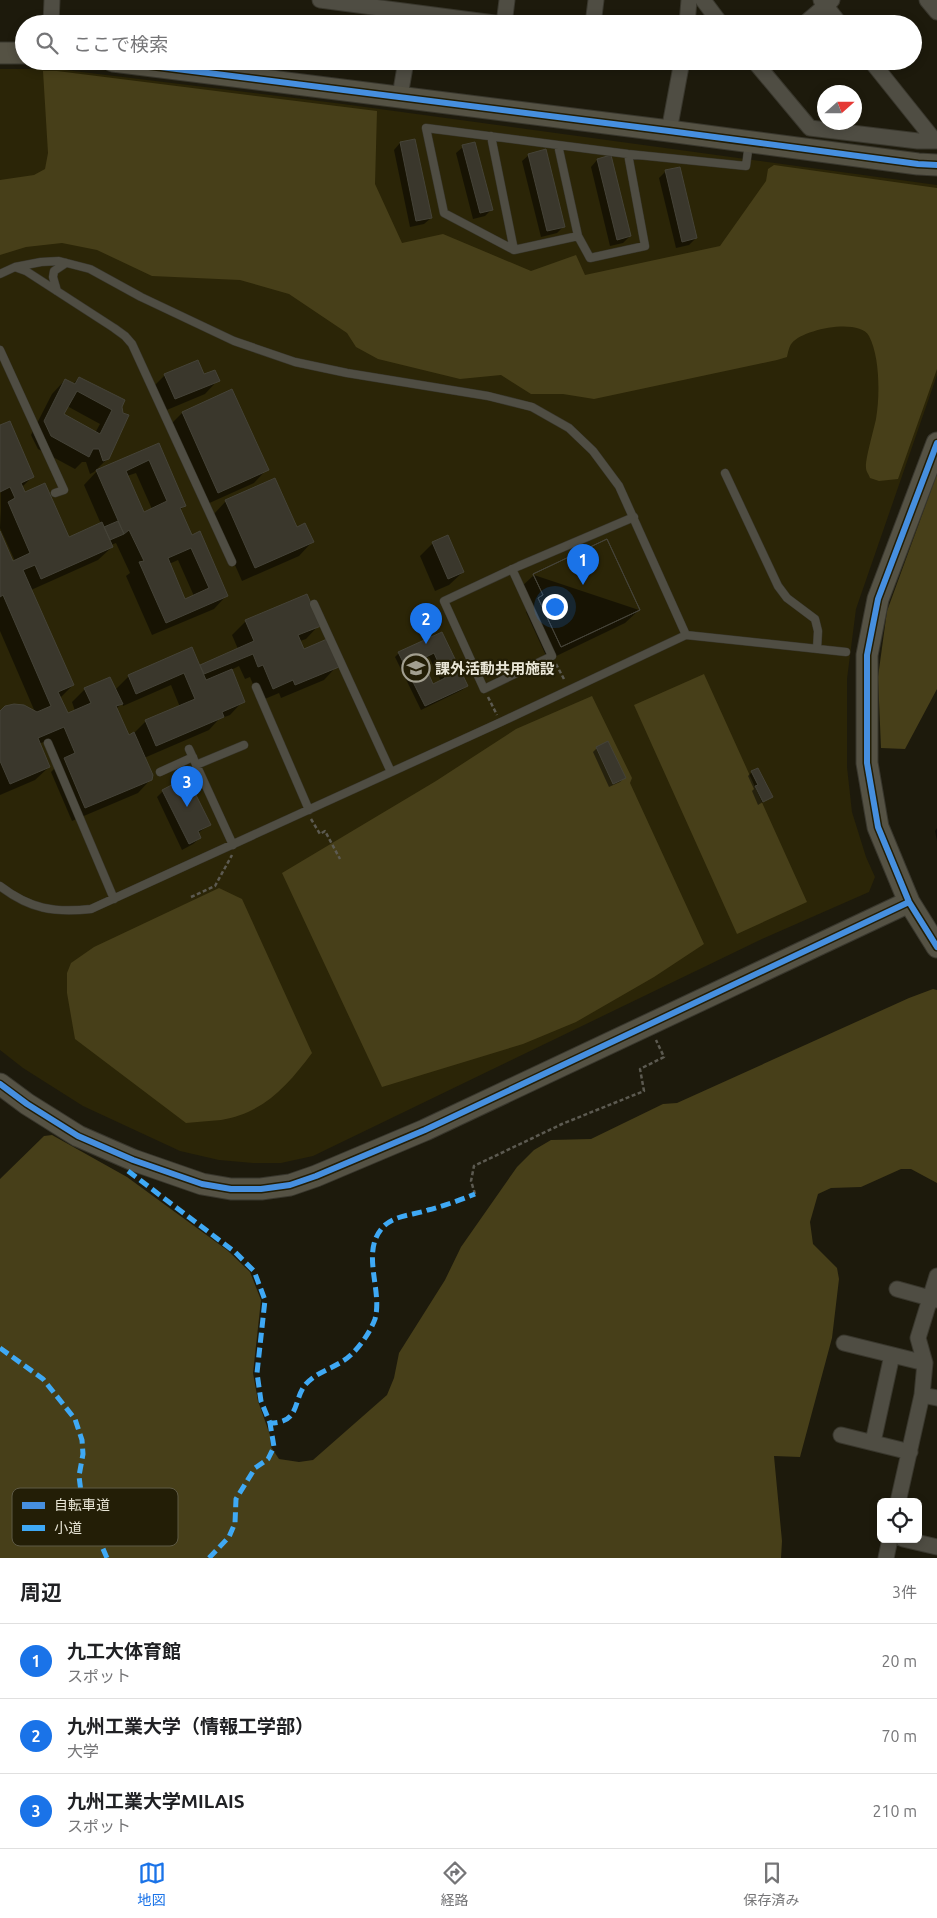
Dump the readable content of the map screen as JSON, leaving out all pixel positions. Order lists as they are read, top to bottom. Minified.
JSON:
{"places":{"school or university":["課外活動共用施設"]},"legend":["自転車道","小道"],"north":"right","page":{"search":"ここで検索","pins":["1","2","3"],"heading":["周辺","3件"],"list":[{"mark":"1","name":"九工大体育館","note":"スポット","value":"20 m"},{"mark":"2","name":"九州工業大学（情報工学部）","note":"大学","value":"70 m"},{"mark":"3","name":"九州工業大学MILAIS","note":"スポット","value":"210 m"}],"nav":["地図","経路","保存済み"]}}
